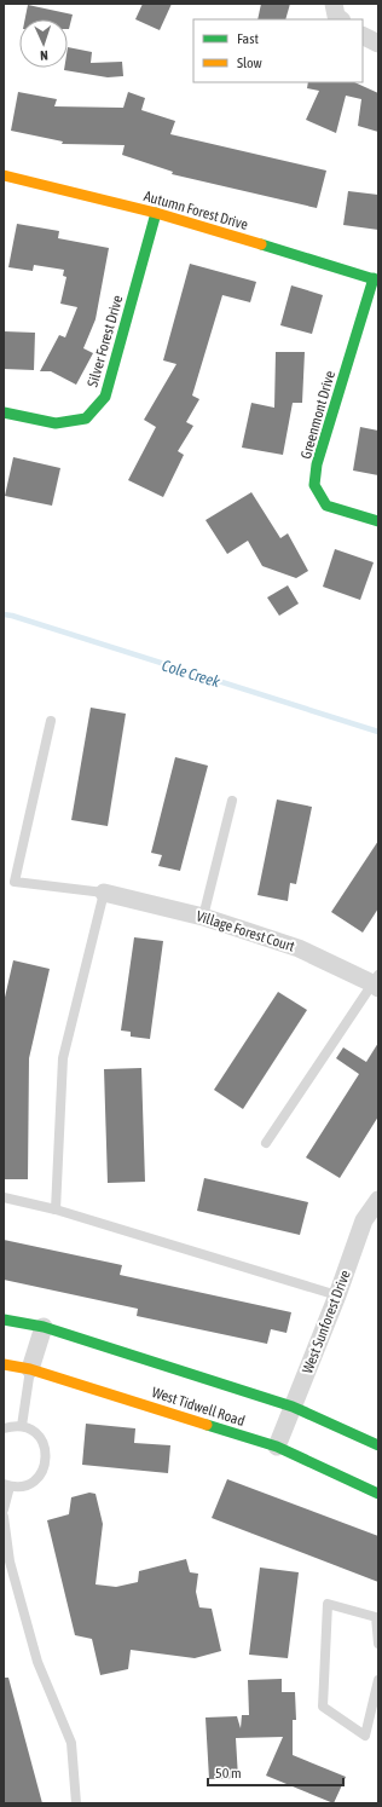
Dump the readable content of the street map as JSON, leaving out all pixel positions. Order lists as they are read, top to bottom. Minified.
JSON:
{"streets":{"street":["Autumn Forest Drive","Silver Forest Drive","Greenmont Drive","Village Forest Court","West Sunforest Drive","West Tidwell Road"]},"crossings":[["Autumn Forest Drive","Silver Forest Drive"],["Autumn Forest Drive","Greenmont Drive"],["West Sunforest Drive","West Tidwell Road"]],"water":["Cole Creek"],"legend":["Fast","Slow"],"scale_bar":"50 m","north":"bottom"}
